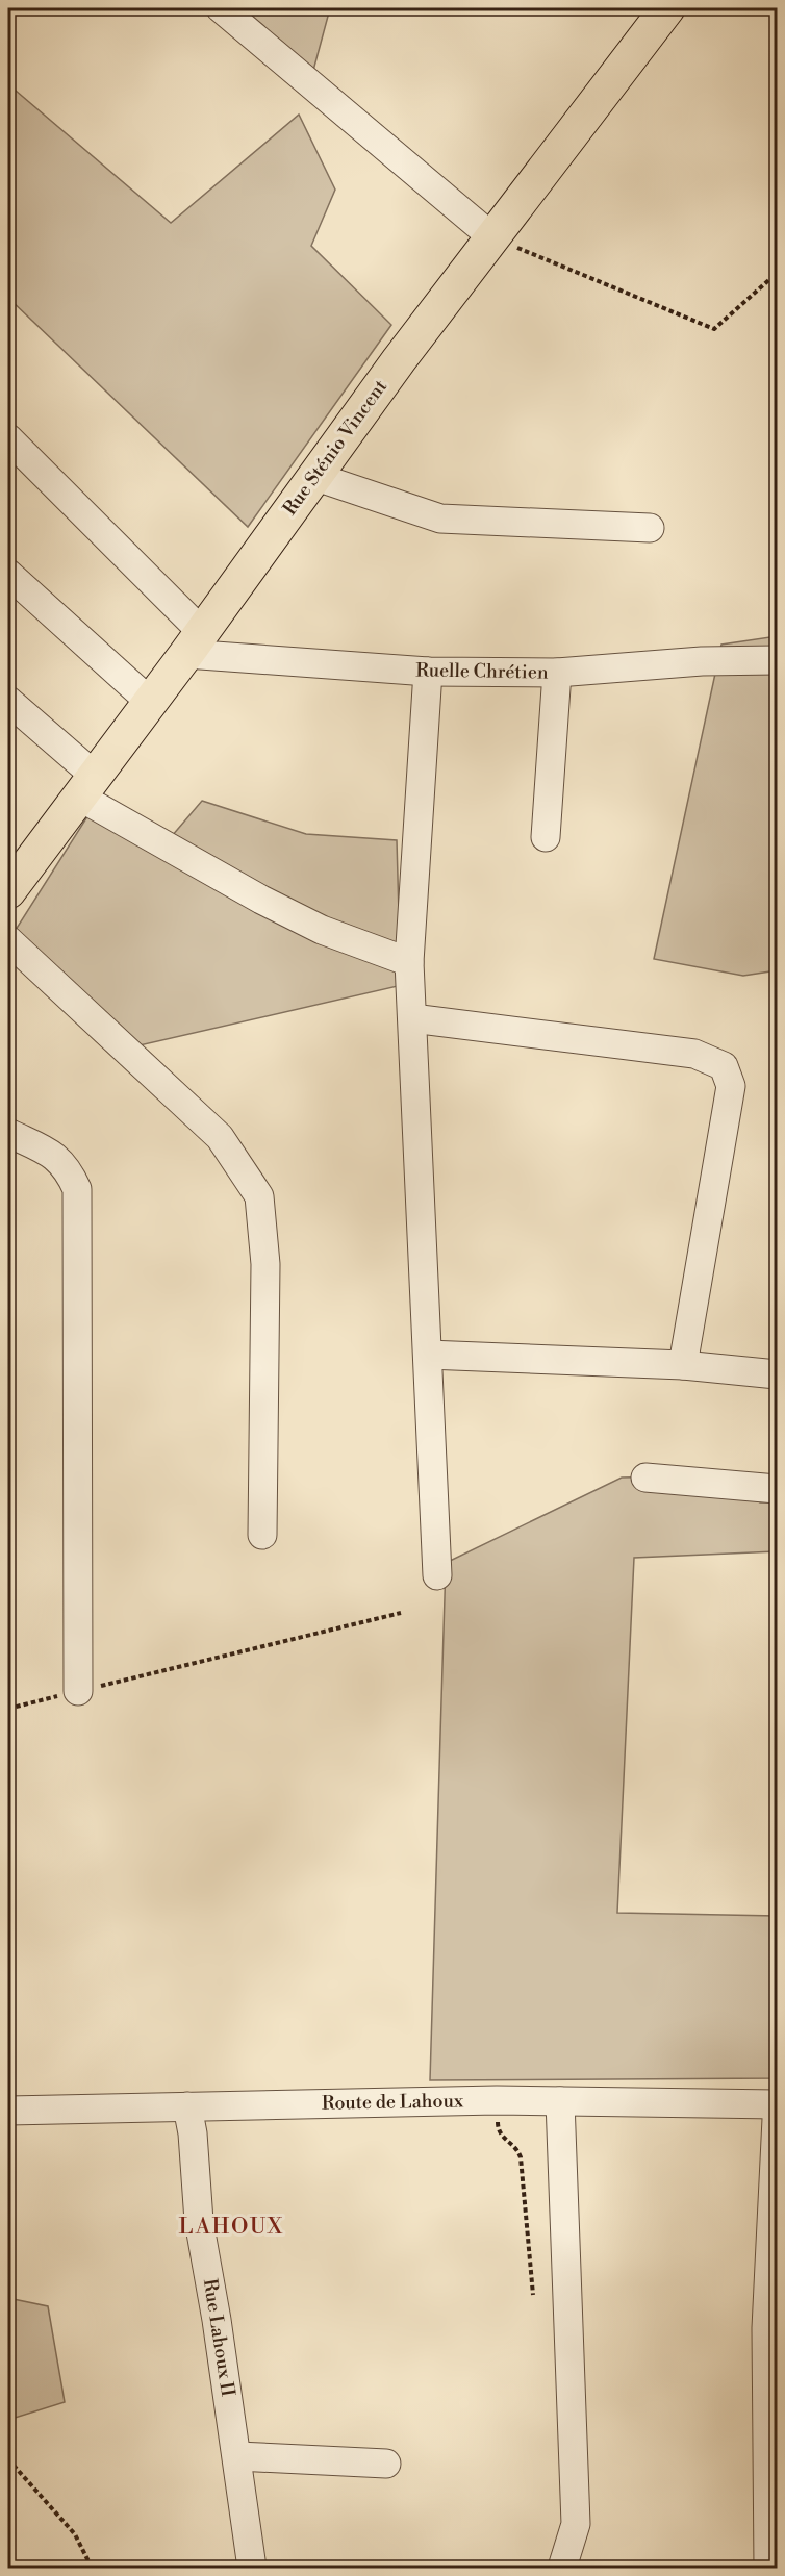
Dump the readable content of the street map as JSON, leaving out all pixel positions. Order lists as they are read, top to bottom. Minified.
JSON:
{"streets":{"main road":["Rue Sténio Vincent"],"street":["Ruelle Chrétien","Route de Lahoux","Rue Lahoux II"]},"crossings":[["Rue Sténio Vincent","Ruelle Chrétien"],["Route de Lahoux","Rue Lahoux II"]],"districts":["LAHOUX"]}
